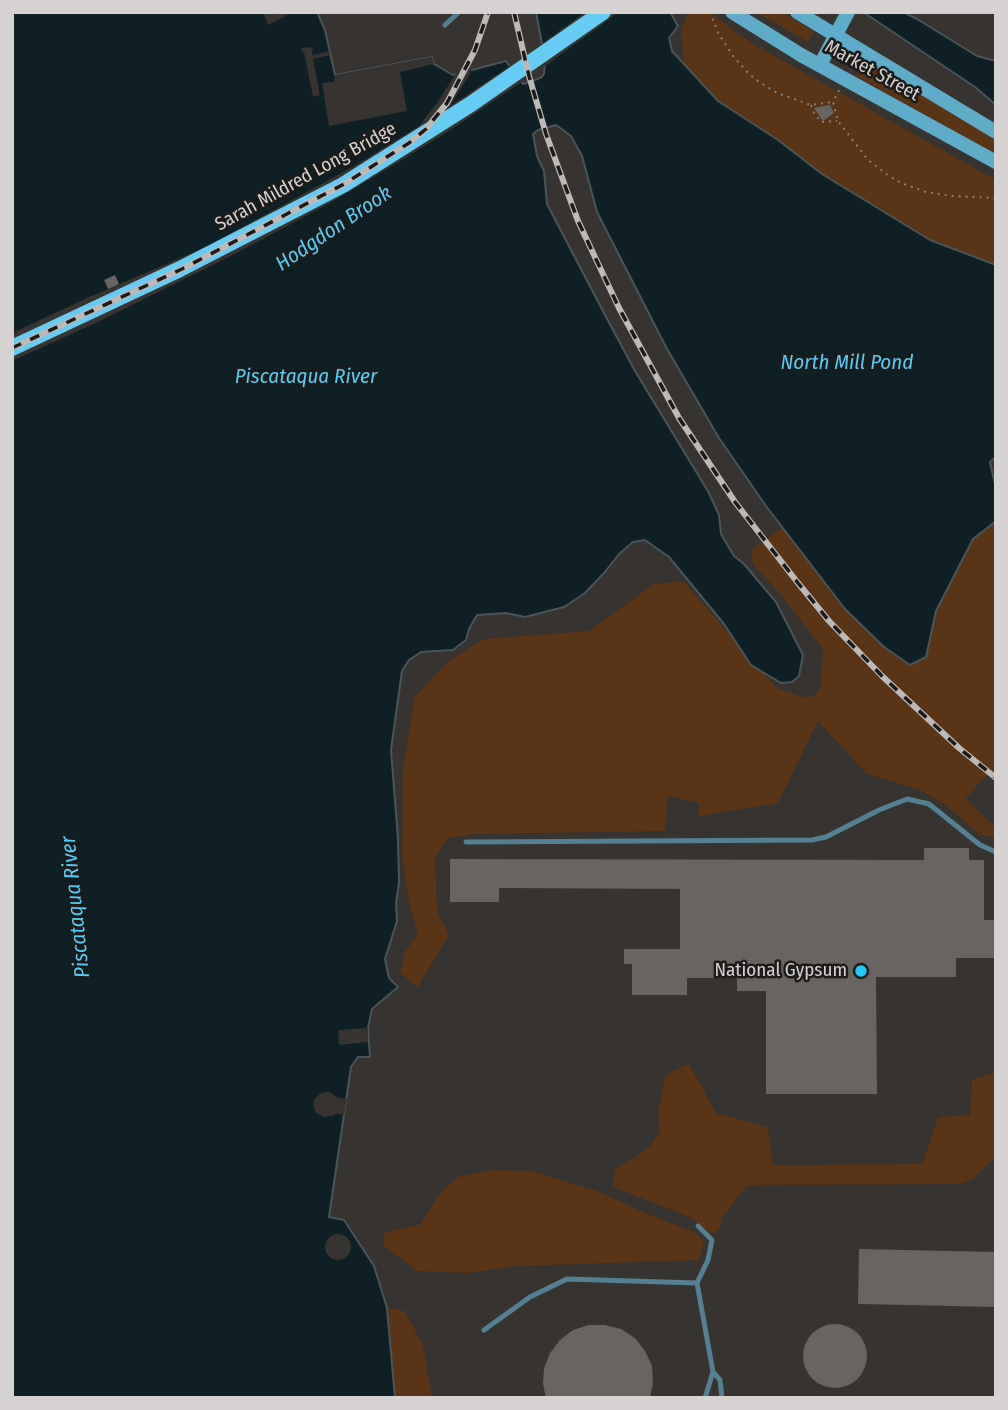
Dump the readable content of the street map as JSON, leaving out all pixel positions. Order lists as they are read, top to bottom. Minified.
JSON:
{"streets":{"main road":["Market Street","Sarah Mildred Long Bridge"]},"water":["Hodgdon Brook","North Mill Pond","Piscataqua River"],"places":["National Gypsum"]}
